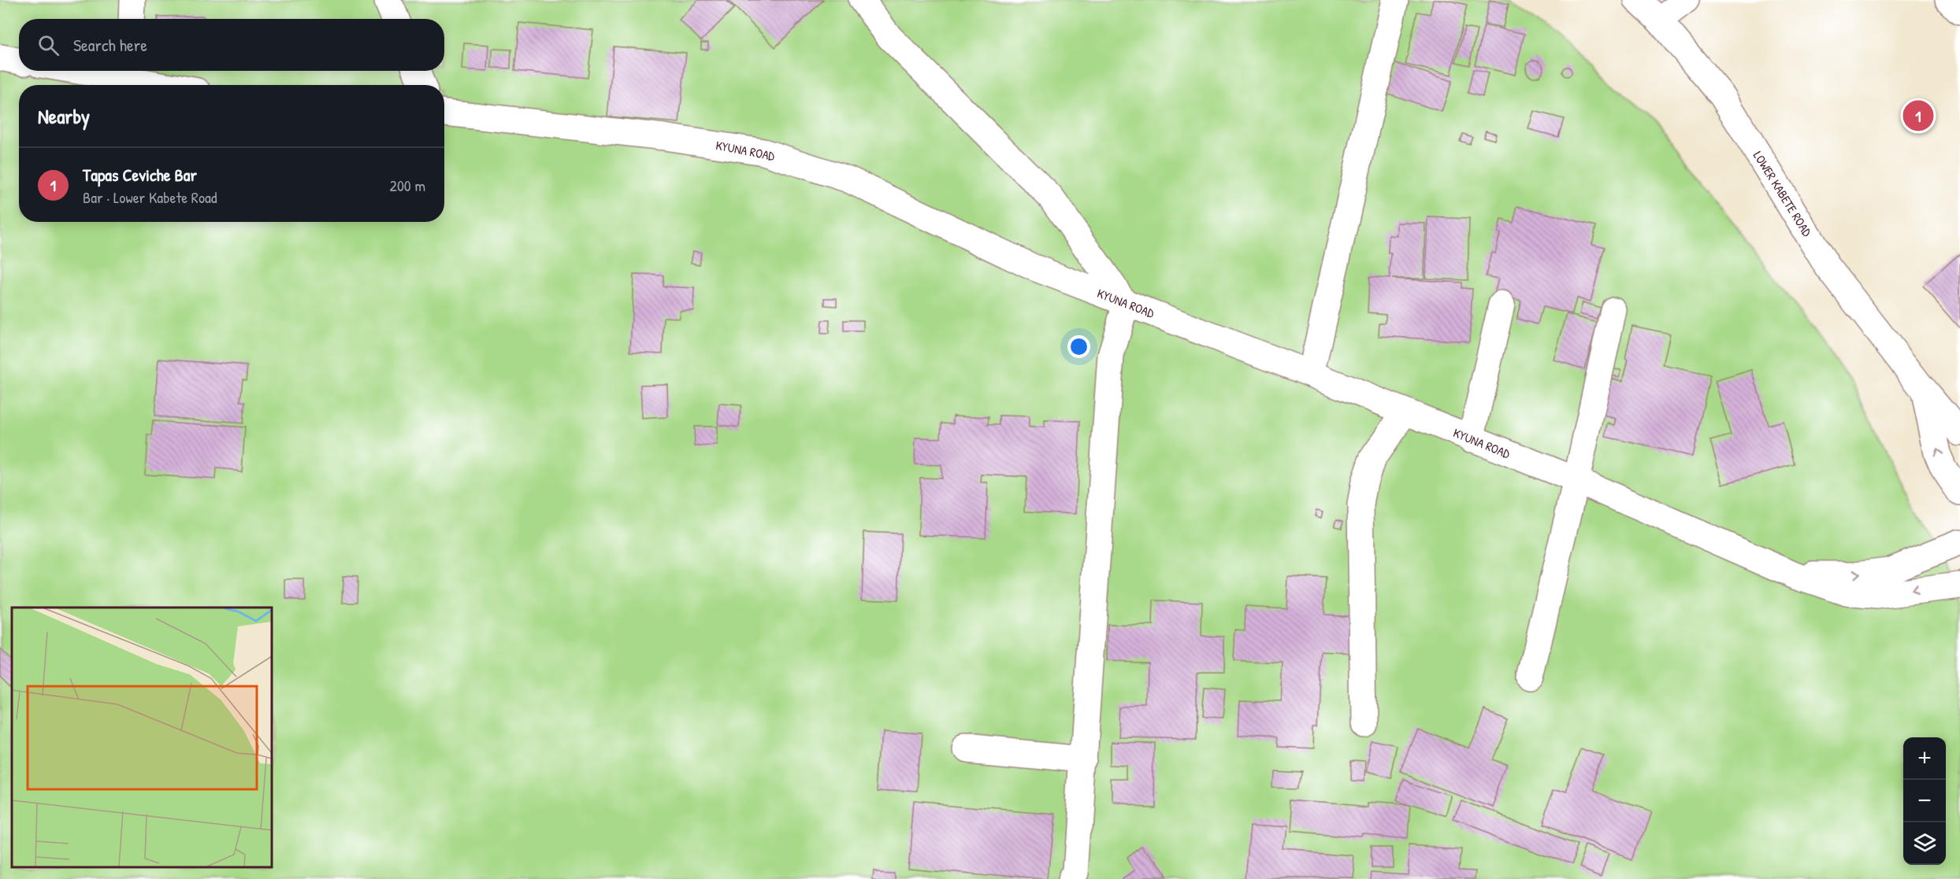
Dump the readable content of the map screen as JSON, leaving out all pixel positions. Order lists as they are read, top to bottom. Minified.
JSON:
{"streets":{"main road":["KYUNA ROAD","LOWER KABETE ROAD"]},"page":{"search":"Search here","heading":"Nearby","pins":"1","list":[{"mark":"1","name":"Tapas Ceviche Bar","note":"Bar · Lower Kabete Road","value":"200 m"}],"map_buttons":["+","−"]}}
